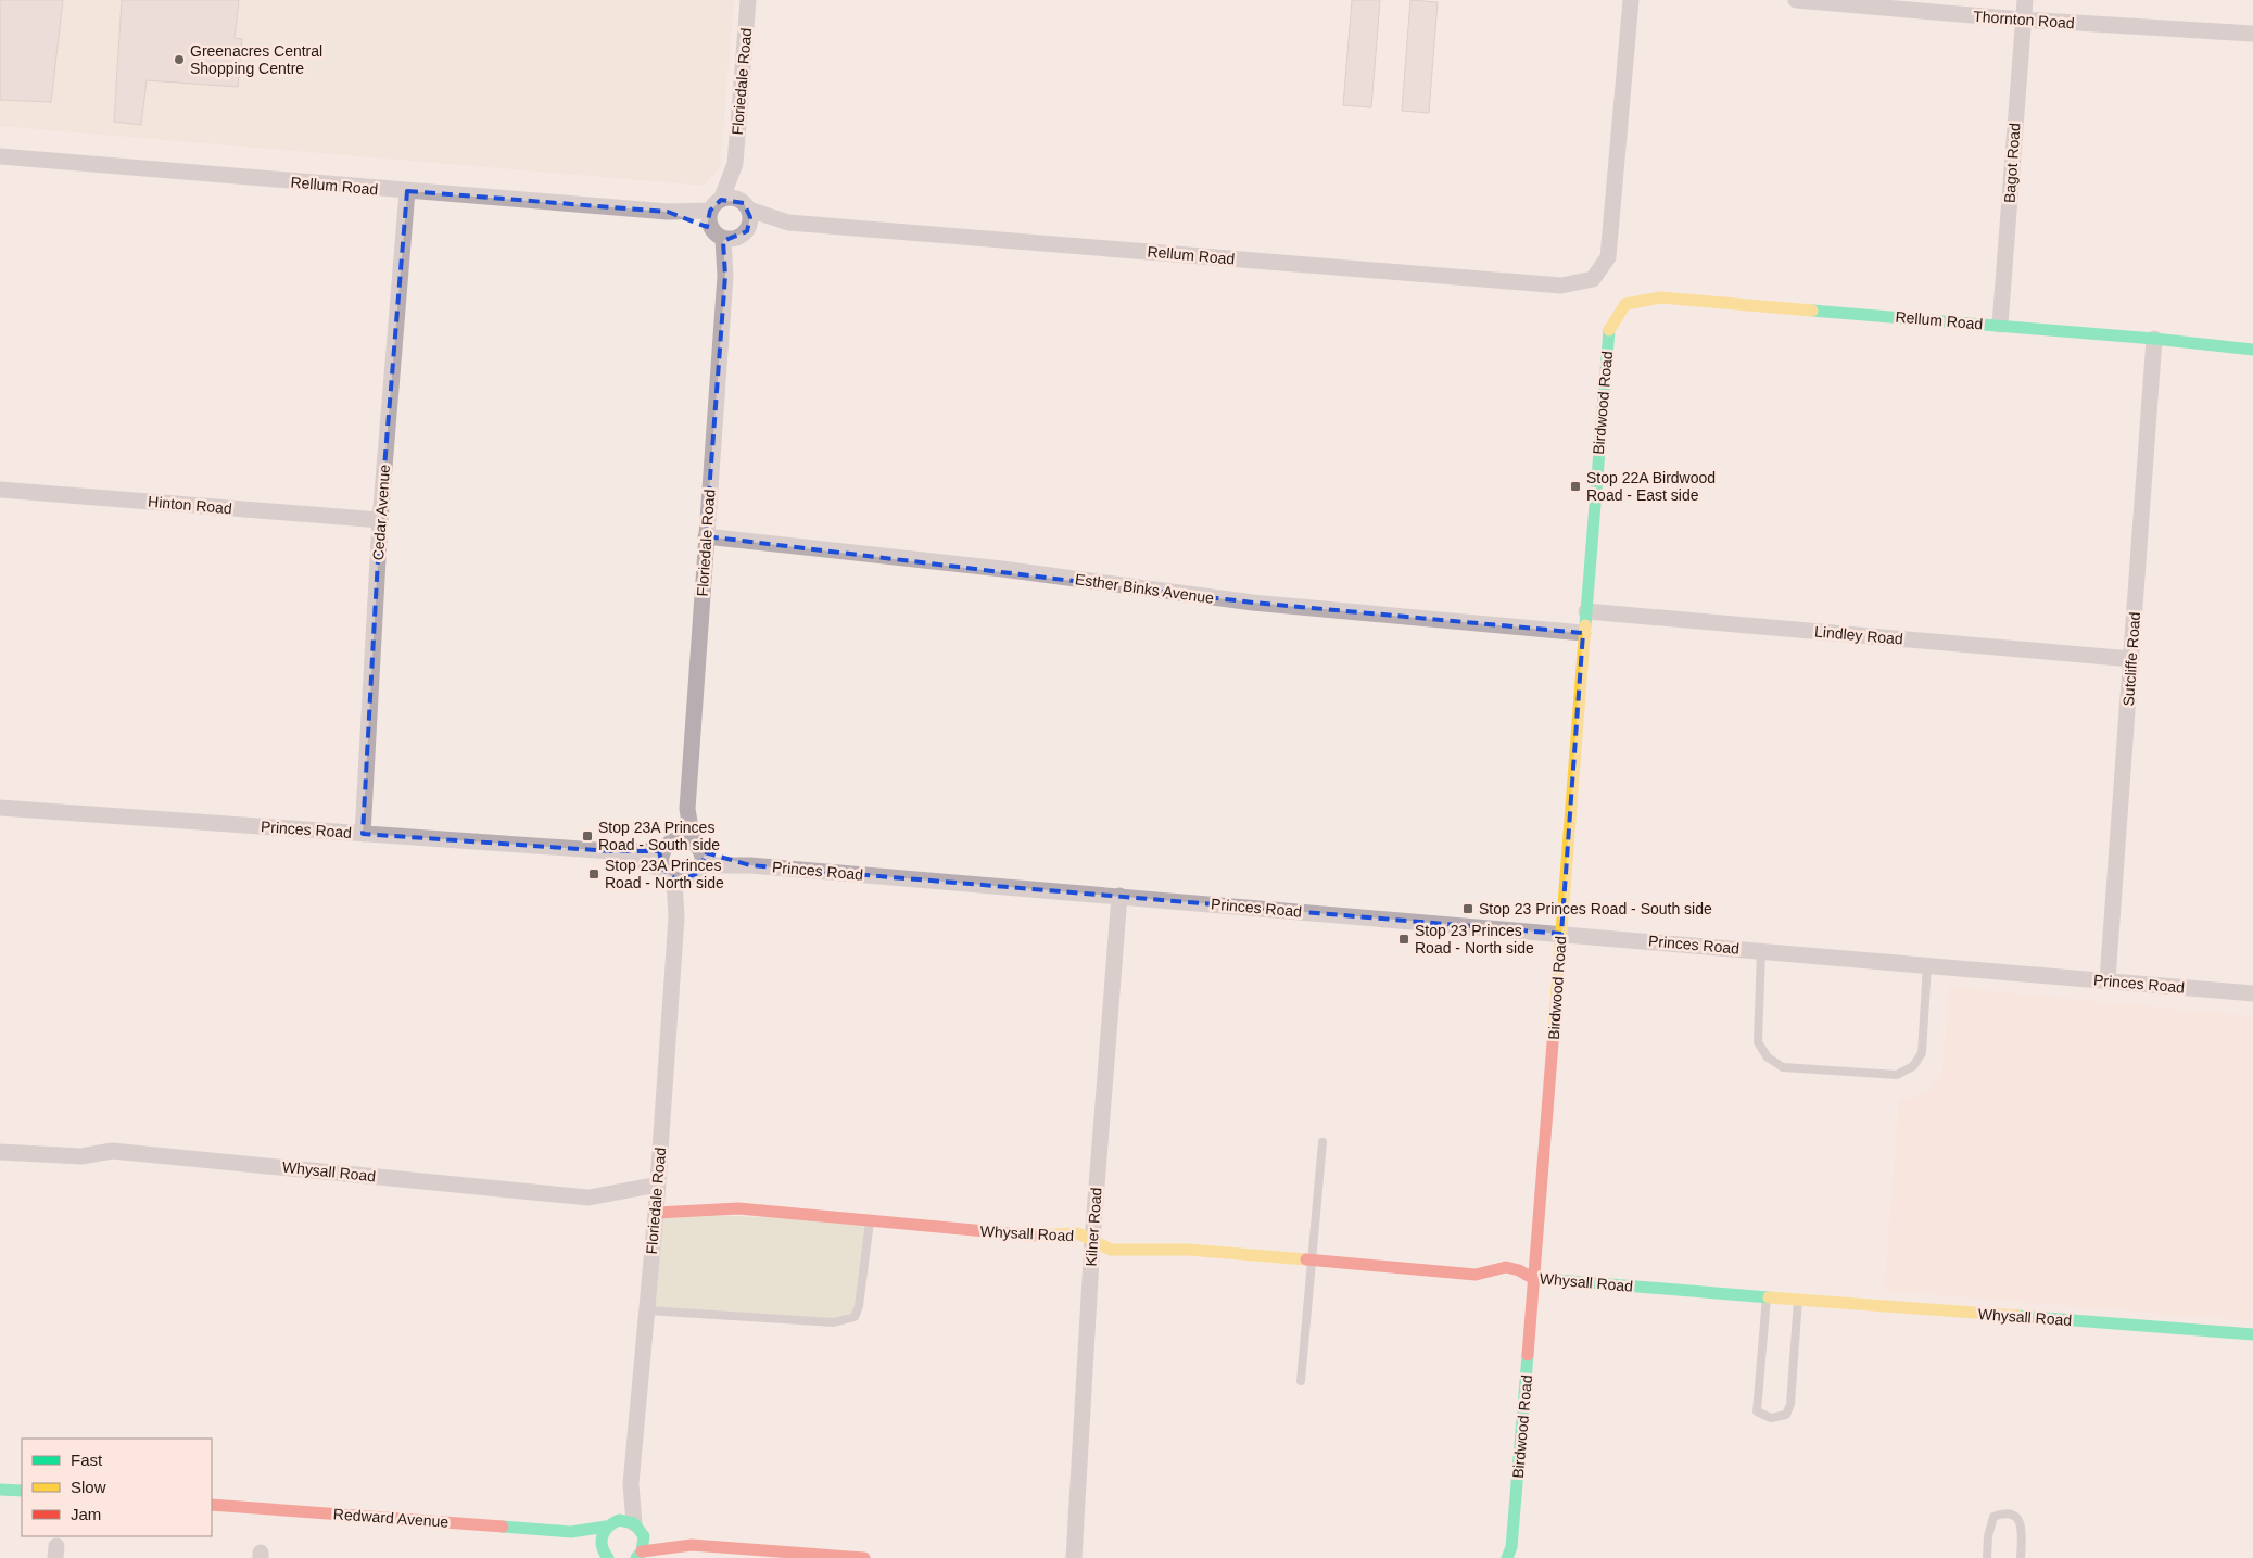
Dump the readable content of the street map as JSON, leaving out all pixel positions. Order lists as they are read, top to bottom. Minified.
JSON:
{"streets":{"street":["Thornton Road","Floriedale Road","Bagot Road","Rellum Road","Birdwood Road","Hinton Road","Cedar Avenue","Esther Binks Avenue","Lindley Road","Sutcliffe Road","Princes Road","Whysall Road","Kilner Road","Redward Avenue"]},"crossings":[["Thornton Road","Bagot Road"],["Floriedale Road","Rellum Road"],["Floriedale Road","Esther Binks Avenue"],["Floriedale Road","Princes Road"],["Floriedale Road","Whysall Road"],["Floriedale Road","Redward Avenue"],["Bagot Road","Rellum Road"],["Rellum Road","Birdwood Road"],["Rellum Road","Cedar Avenue"],["Rellum Road","Sutcliffe Road"],["Birdwood Road","Esther Binks Avenue"],["Birdwood Road","Lindley Road"],["Birdwood Road","Princes Road"],["Birdwood Road","Whysall Road"],["Hinton Road","Cedar Avenue"],["Cedar Avenue","Princes Road"],["Lindley Road","Sutcliffe Road"],["Sutcliffe Road","Princes Road"],["Princes Road","Kilner Road"],["Whysall Road","Kilner Road"]],"places":{"other":["Greenacres Central Shopping Centre"],"transit":["Stop 22A Birdwood Road - East side","Stop 23A Princes Road - South side","Stop 23A Princes Road - North side","Stop 23 Princes Road - South side","Stop 23 Princes Road - North side"]},"legend":["Fast","Slow","Jam"]}
